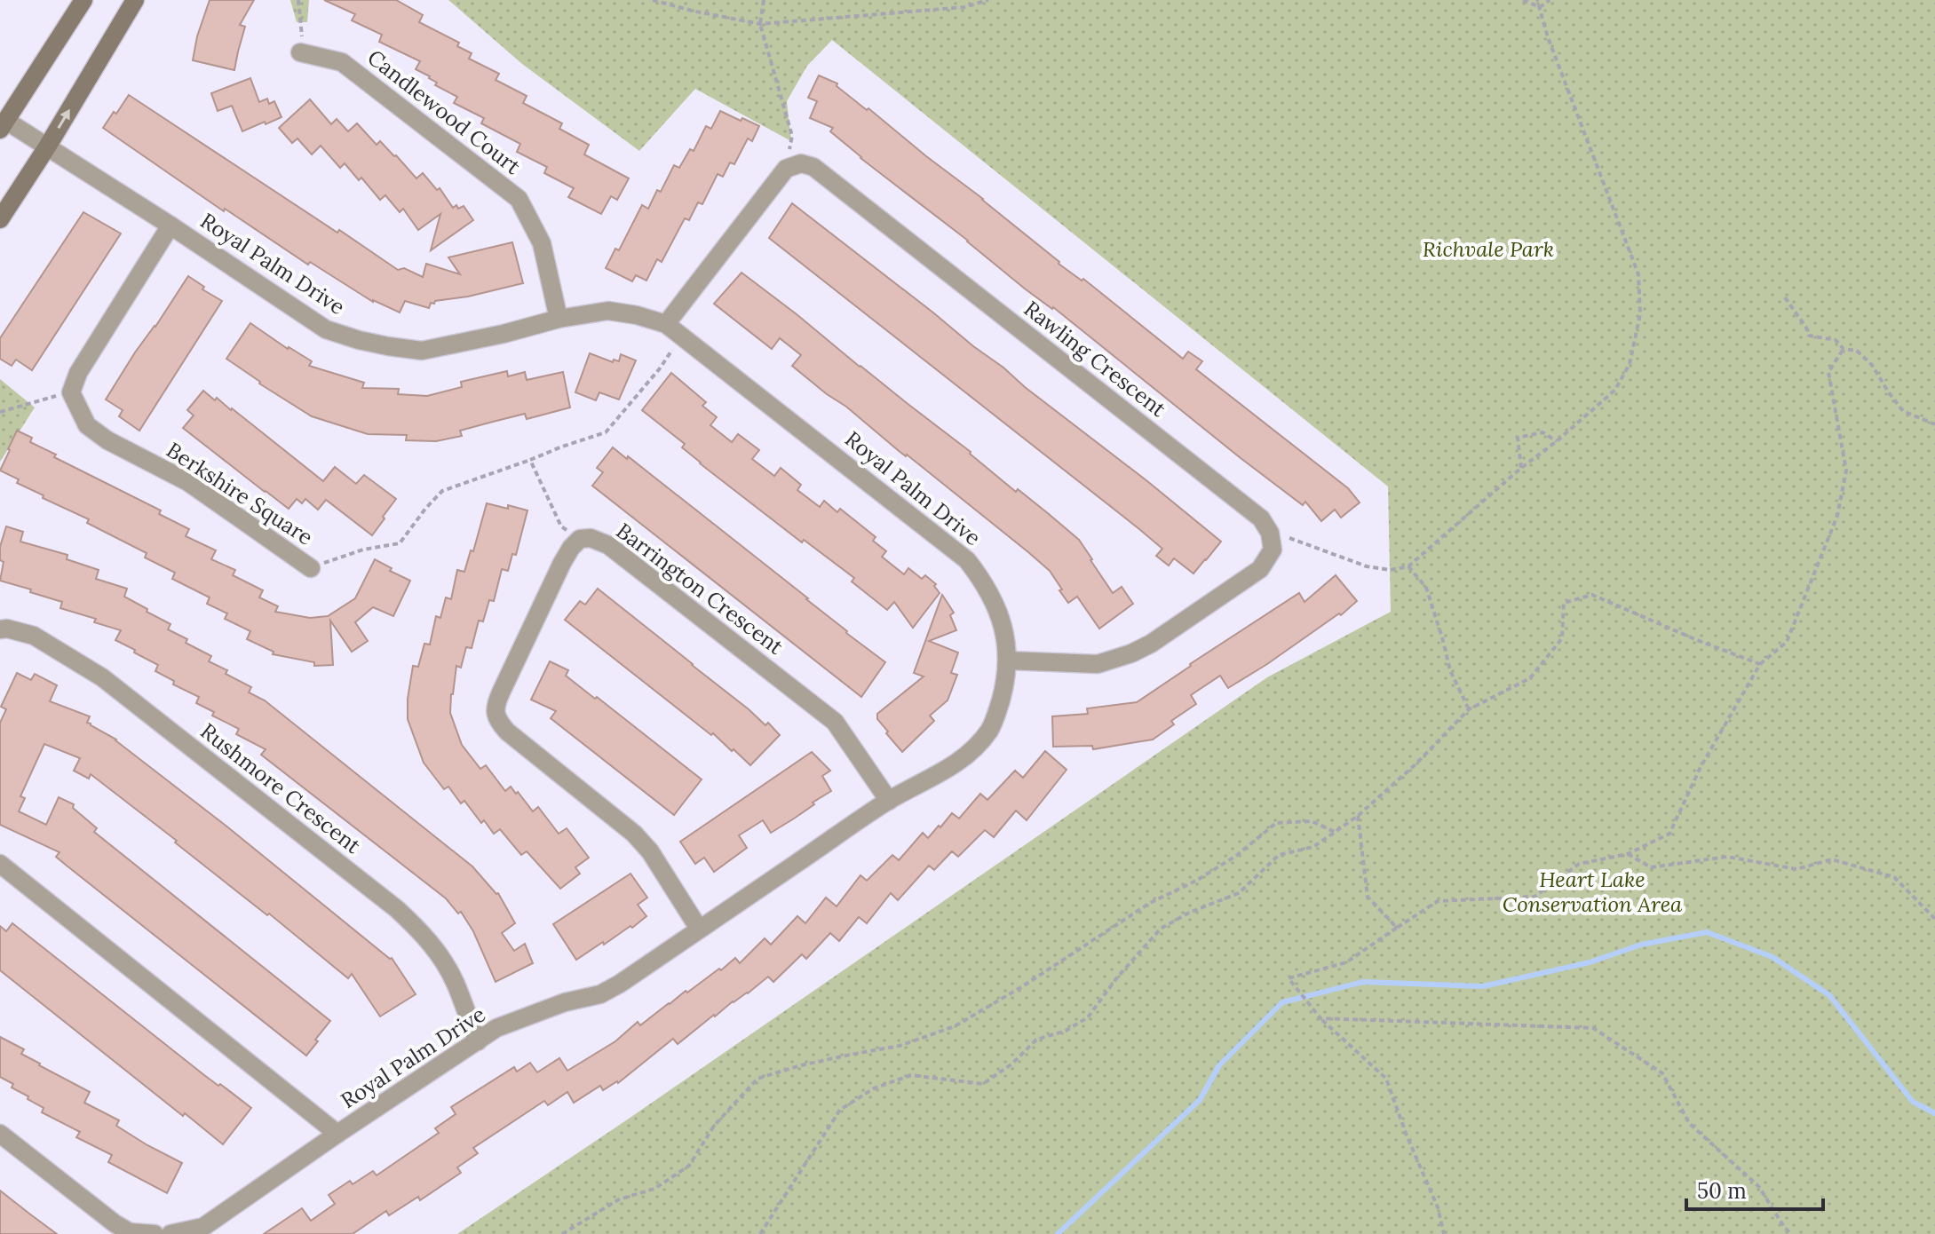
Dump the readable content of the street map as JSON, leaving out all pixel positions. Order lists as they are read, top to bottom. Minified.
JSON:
{"streets":{"street":["Candlewood Court","Royal Palm Drive","Rawling Crescent","Berkshire Square","Barrington Crescent","Rushmore Crescent"]},"crossings":[["Candlewood Court","Royal Palm Drive"],["Royal Palm Drive","Barrington Crescent"],["Royal Palm Drive","Rushmore Crescent"]],"parks":["Richvale Park","Heart Lake Conservation Area"],"scale_bar":"50 m"}
